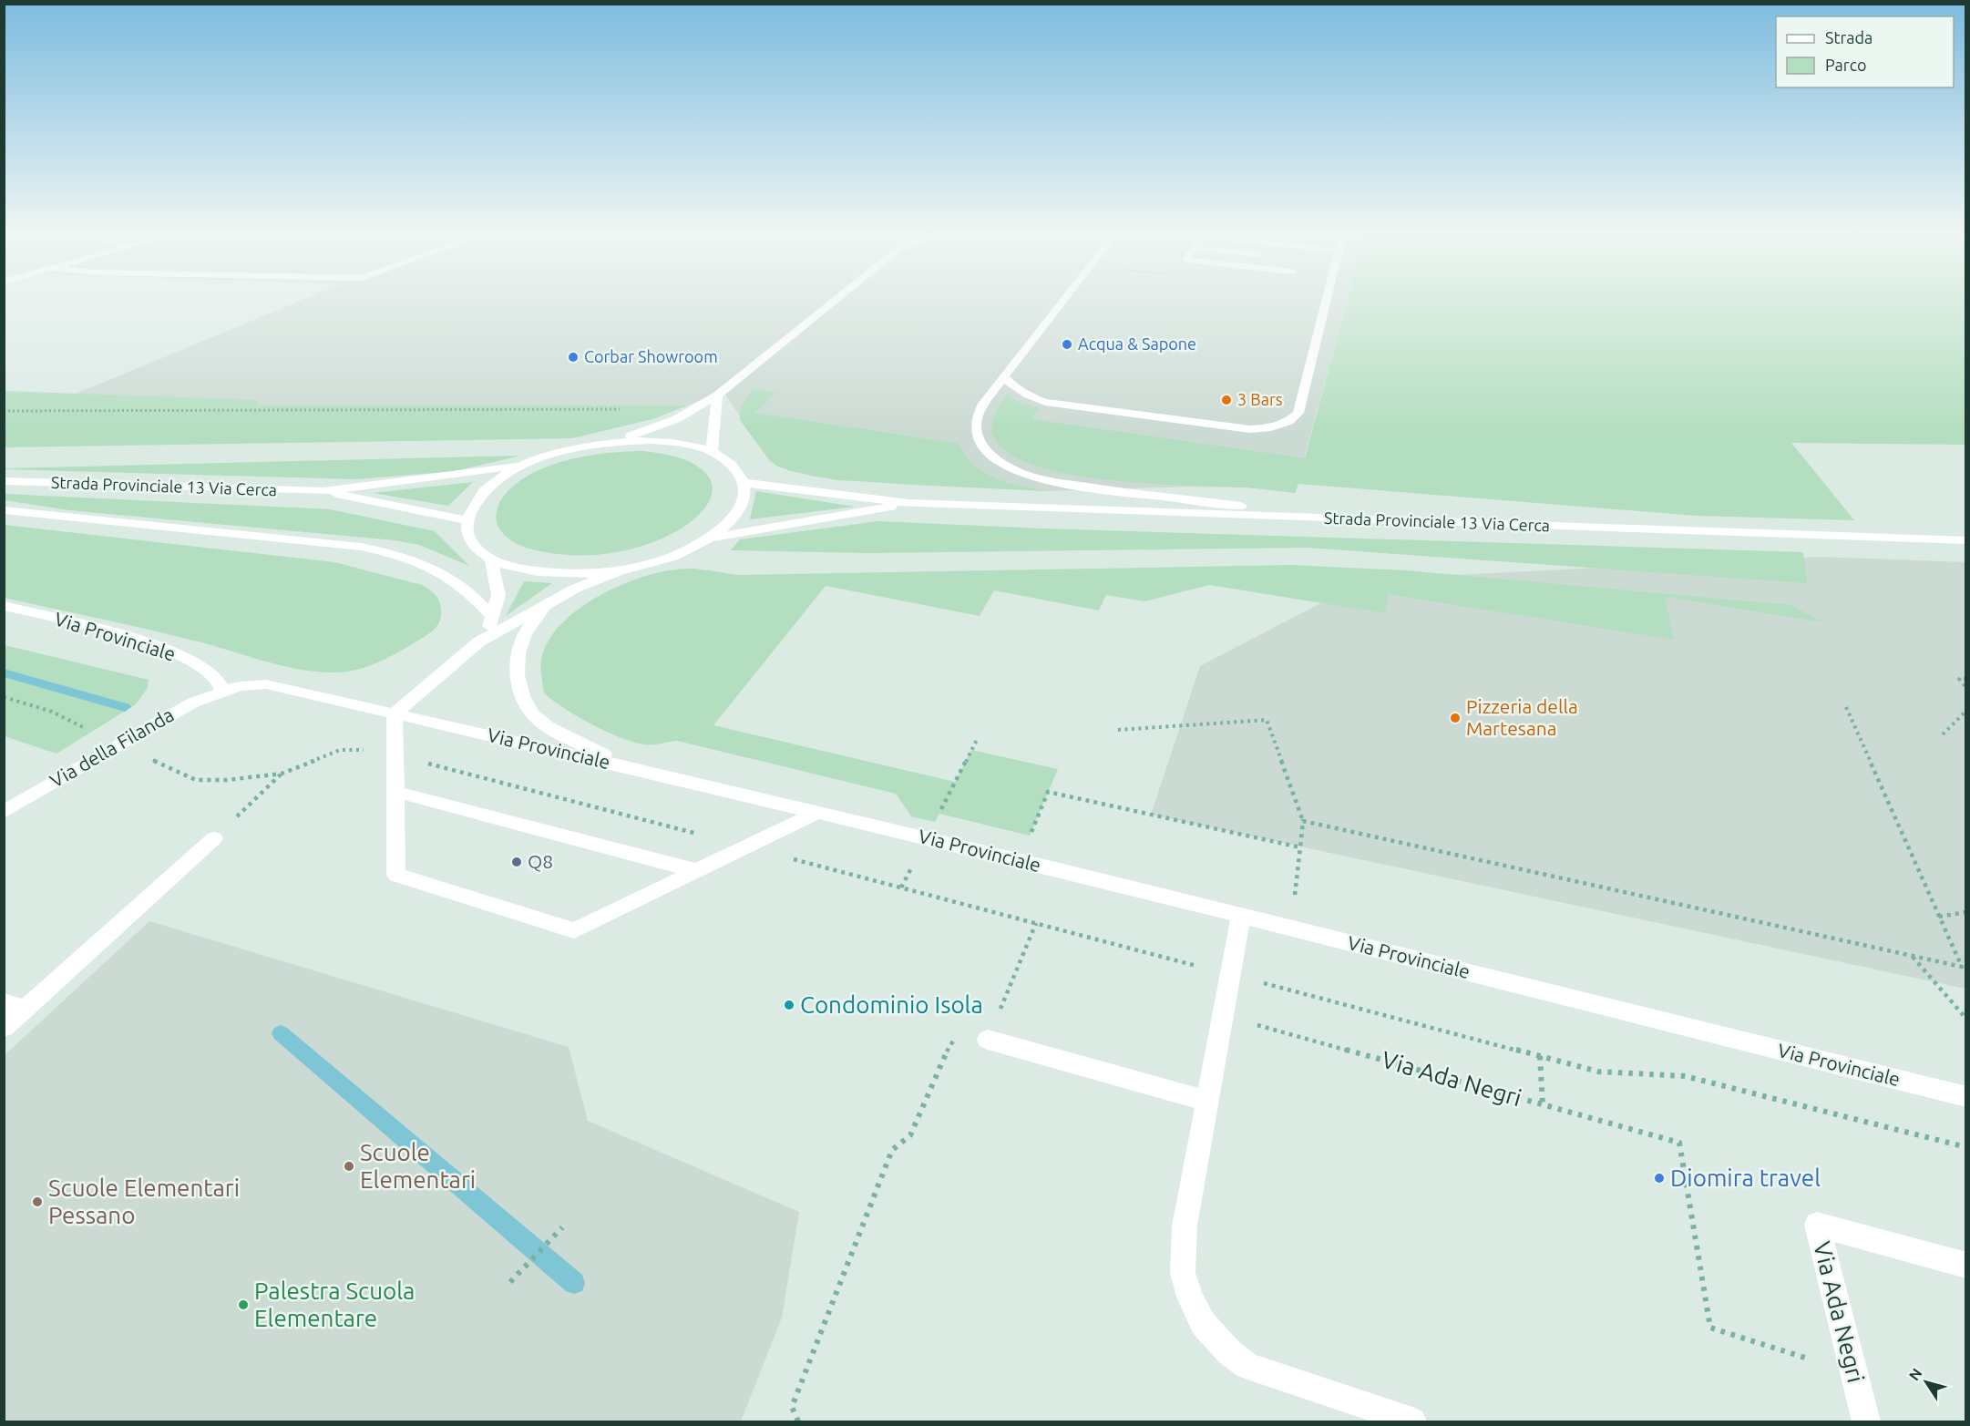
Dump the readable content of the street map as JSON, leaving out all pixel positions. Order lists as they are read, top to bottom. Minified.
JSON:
{"streets":{"street":["Strada Provinciale 13 Via Cerca","Via Provinciale","Via della Filanda","Via Ada Negri"]},"crossings":[["Via Provinciale","Via della Filanda"]],"places":["Acqua & Sapone","Corbar Showroom","3 Bars","Pizzeria della Martesana","Q8","Condominio Isola","Scuole Elementari","Diomira travel","Scuole Elementari Pessano","Palestra Scuola Elementare"],"legend":["Strada","Parco"],"north":"top left"}
